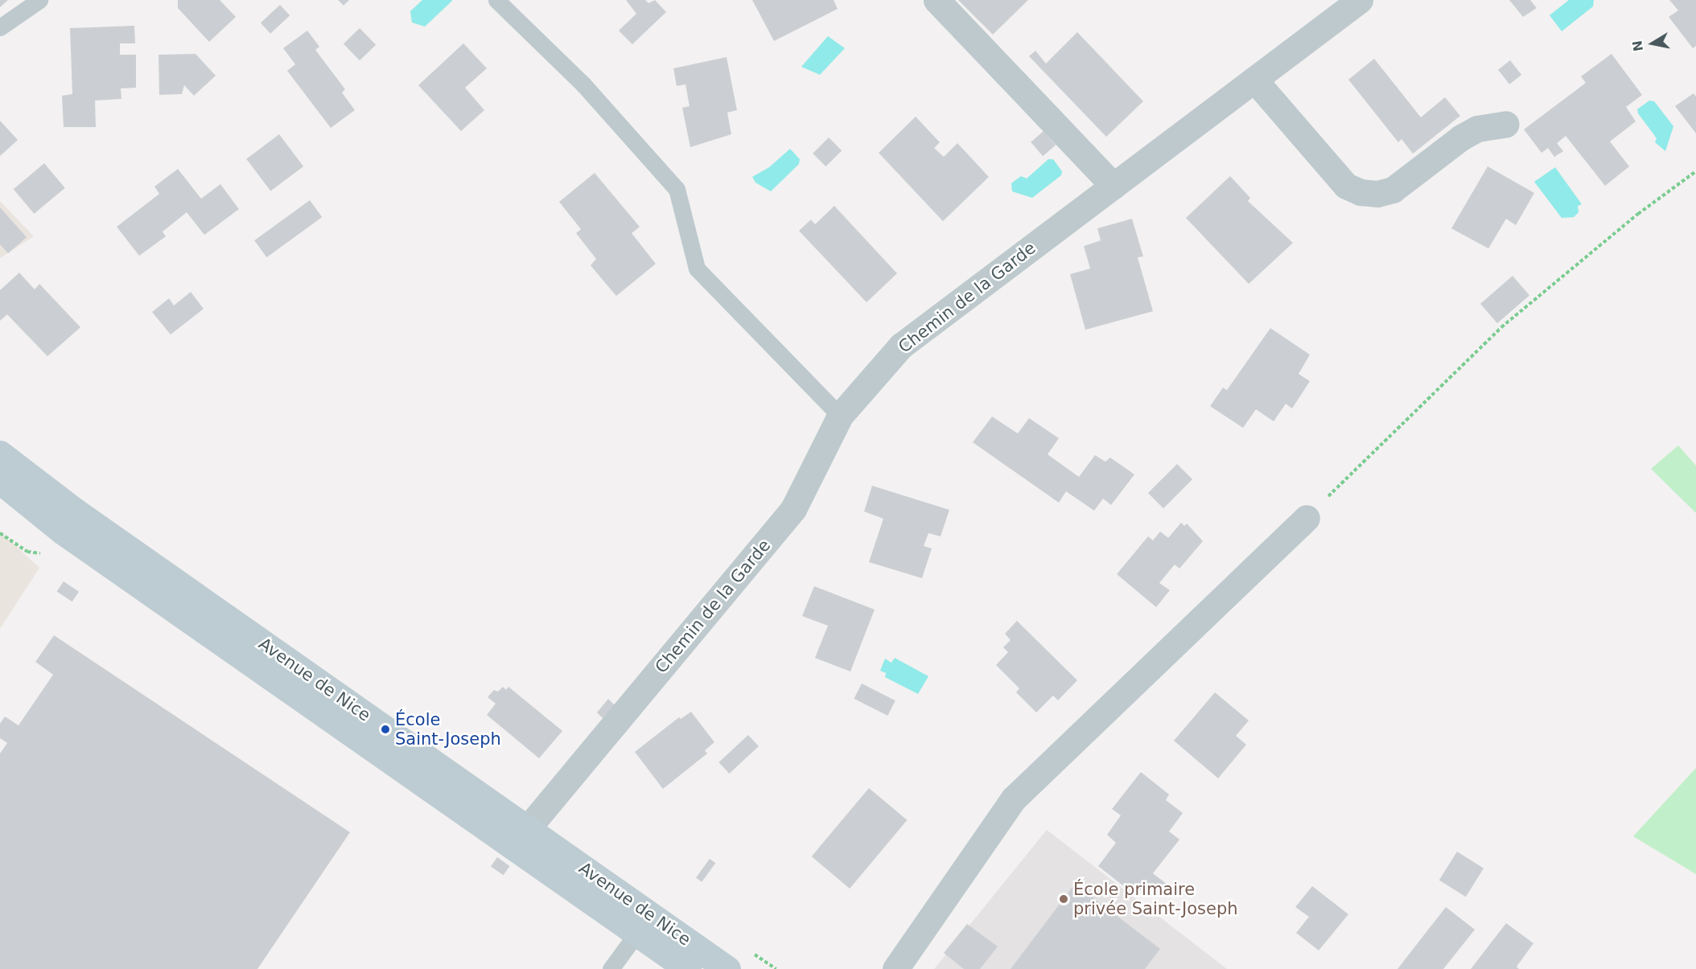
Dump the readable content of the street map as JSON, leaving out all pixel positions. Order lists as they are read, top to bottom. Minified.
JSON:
{"streets":{"main road":["Avenue de Nice"],"street":["Chemin de la Garde"]},"crossings":[["Chemin de la Garde","Avenue de Nice"]],"places":["École Saint-Joseph","École primaire privée Saint-Joseph"],"north":"left"}
